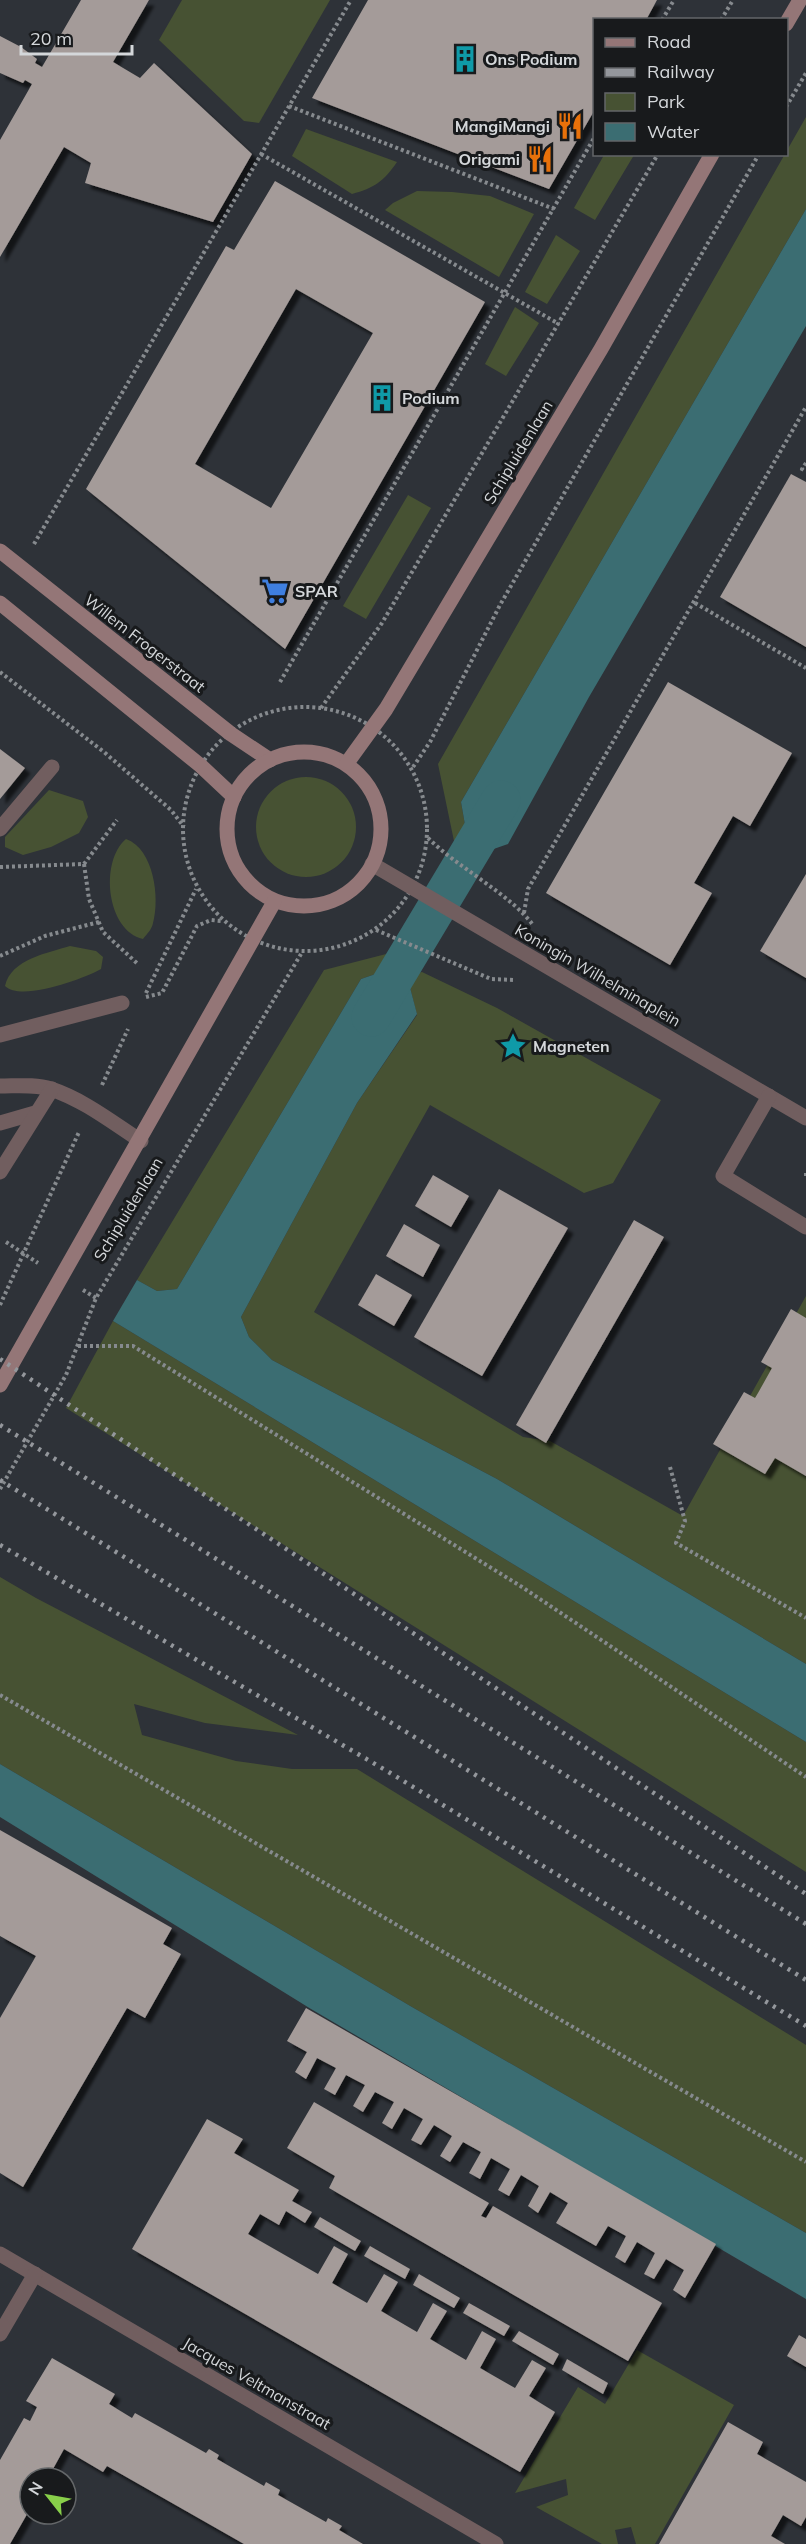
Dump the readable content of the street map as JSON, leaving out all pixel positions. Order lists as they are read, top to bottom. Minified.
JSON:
{"streets":{"street":["Schipluidenlaan","Willem Frogerstraat","Koningin Wilhelminaplein","Jacques Veltmanstraat"]},"crossings":[["Schipluidenlaan","Willem Frogerstraat"],["Schipluidenlaan","Koningin Wilhelminaplein"],["Willem Frogerstraat","Koningin Wilhelminaplein"]],"places":{"building":["Ons Podium","Podium"],"restaurant":["MangiMangi","Origami"],"supermarket":["SPAR"],"place":["Magneten"]},"legend":["Road","Railway","Park","Water"],"scale_bar":"20 m","north":"top left"}
